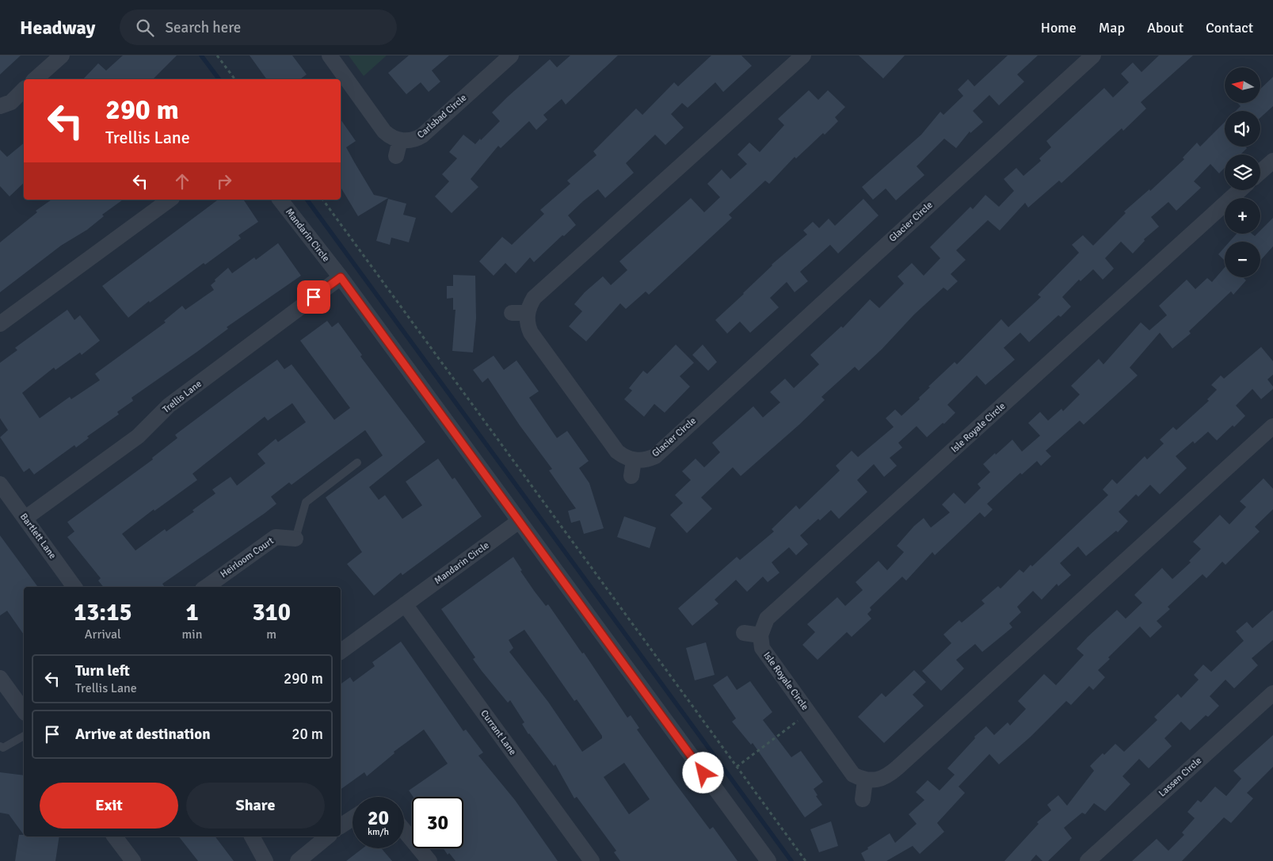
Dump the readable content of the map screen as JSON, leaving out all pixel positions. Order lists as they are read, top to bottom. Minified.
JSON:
{"streets":{"street":["Carlsbad Circle","Glacier Circle","Mandarin Circle","Trellis Lane","Isle Royale Circle","Bartlett Lane","Heirloom Court","Currant Lane","Lassen Circle"]},"crossings":[["Mandarin Circle","Trellis Lane"],["Mandarin Circle","Currant Lane"],["Trellis Lane","Bartlett Lane"]],"north":"left","page":{"header":"Headway","search":"Search here","nav":["Home","Map","About","Contact"],"map_buttons":["+","−"],"turn":["290 m","Trellis Lane"],"eta":["13:15","Arrival","1","min","310","m"],"list":[{"name":"Turn left","note":"Trellis Lane","value":"290 m"},{"name":"Arrive at destination","value":"20 m"}],"buttons":["Exit","Share"],"speed":"20 km/h","limit":"30"}}
